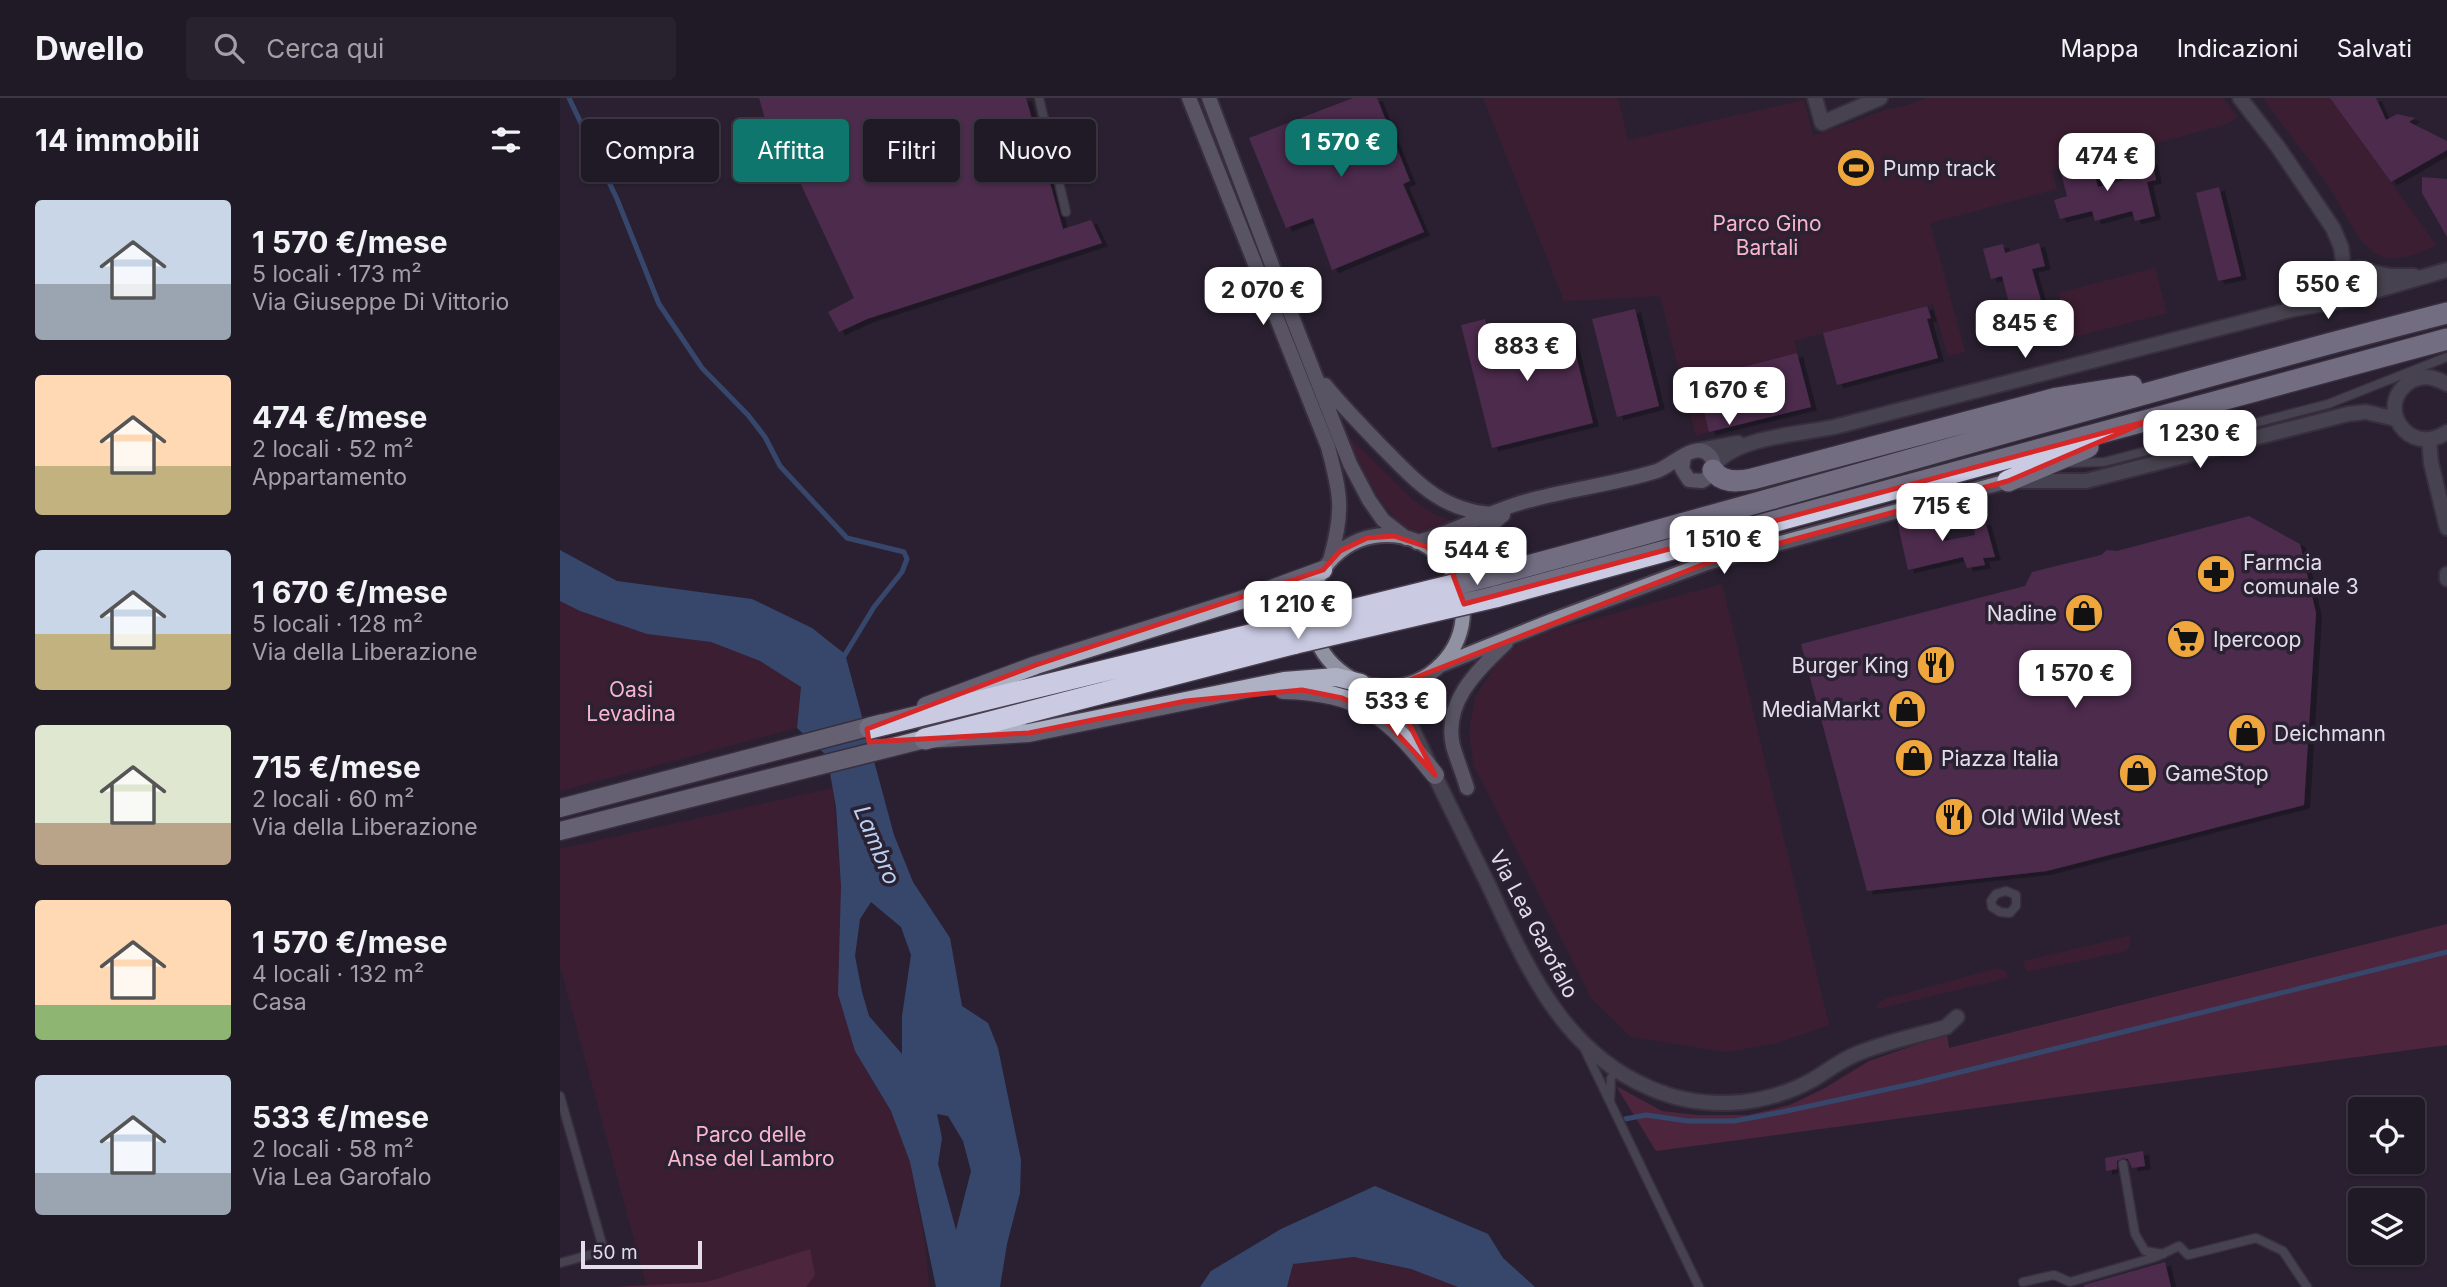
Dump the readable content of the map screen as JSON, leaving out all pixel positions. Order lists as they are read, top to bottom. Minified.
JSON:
{"streets":{"street":["Via Lea Garofalo"]},"water":["Lambro"],"parks":["Parco Gino Bartali","Oasi Levadina","Parco delle Anse del Lambro"],"places":{"sports":["Pump track"],"pharmacy":["Farmcia comunale 3"],"shop":["Nadine","MediaMarkt","Deichmann","Piazza Italia","GameStop"],"supermarket":["Ipercoop"],"restaurant":["Burger King","Old Wild West"]},"scale_bar":"50 m","page":{"header":"Dwello","search":"Cerca qui","nav":["Mappa","Indicazioni","Salvati"],"heading":"14 immobili","price":["1 570 €","474 €","550 €","2 070 €","845 €","883 €","1 670 €","1 230 €","715 €","1 510 €","544 €","1 210 €","1 570 €","533 €"],"chip":["Compra","Affitta","Filtri","Nuovo"],"list":[{"name":"1 570 €/mese","note":"5 locali · 173 m² · Via Giuseppe Di Vittorio"},{"name":"474 €/mese","note":"2 locali · 52 m² · Appartamento"},{"name":"1 670 €/mese","note":"5 locali · 128 m² · Via della Liberazione"},{"name":"715 €/mese","note":"2 locali · 60 m² · Via della Liberazione"},{"name":"1 570 €/mese","note":"4 locali · 132 m² · Casa"},{"name":"533 €/mese","note":"2 locali · 58 m² · Via Lea Garofalo"}],"scale":"50 m"}}
